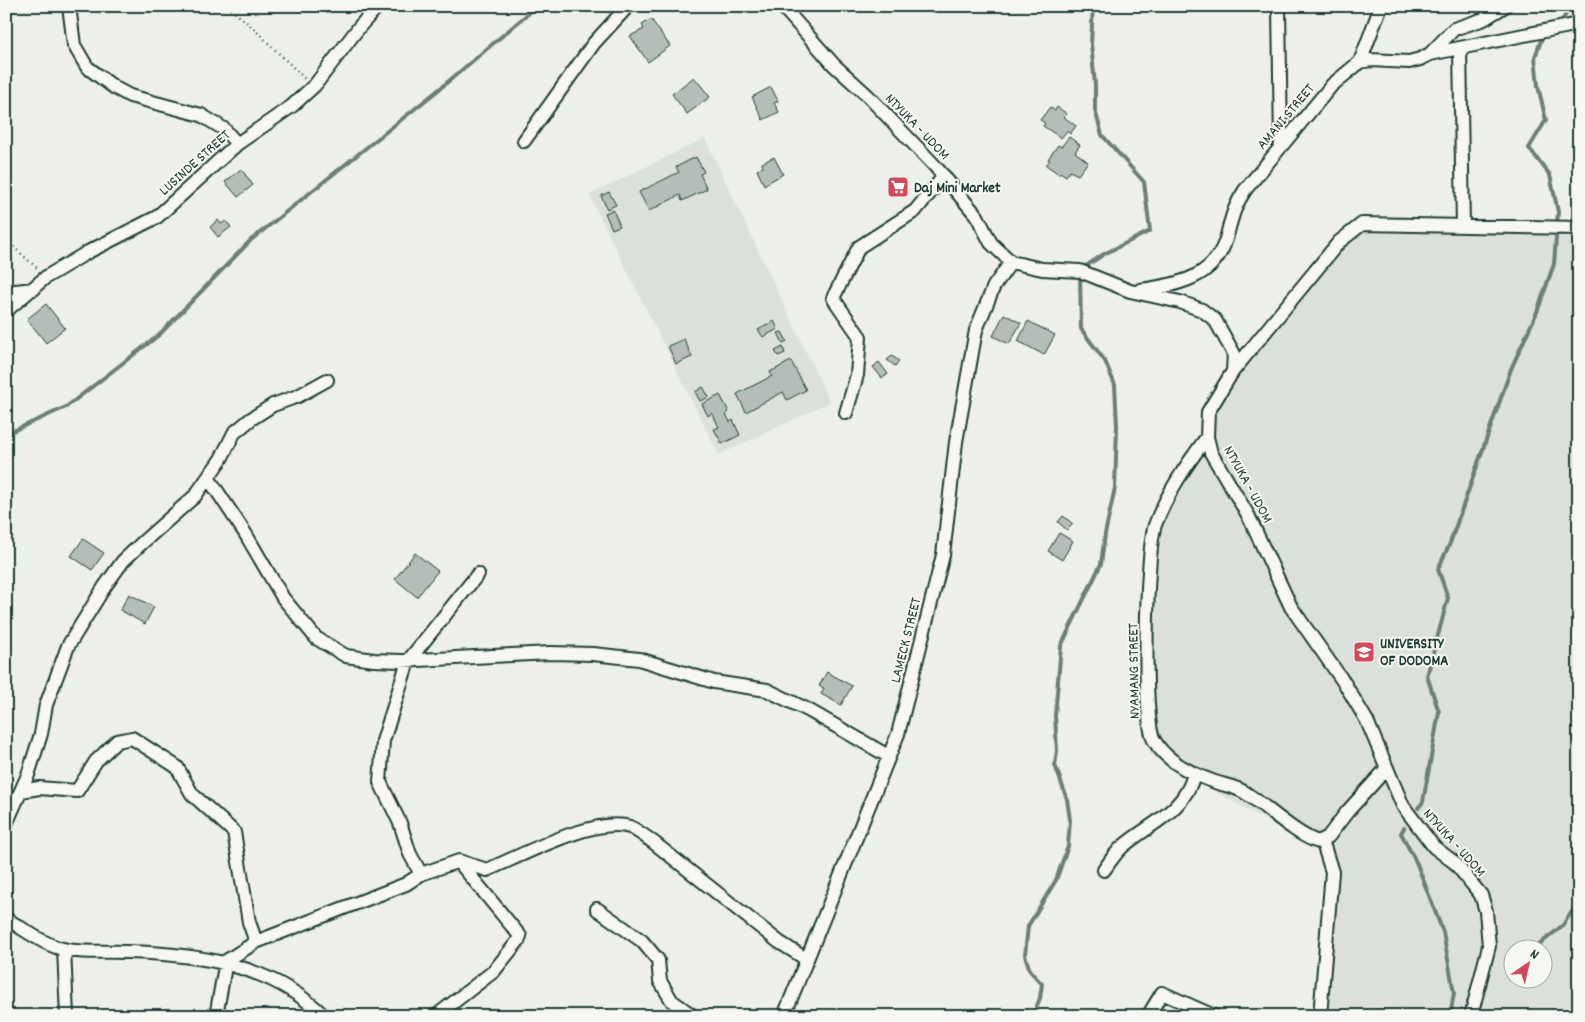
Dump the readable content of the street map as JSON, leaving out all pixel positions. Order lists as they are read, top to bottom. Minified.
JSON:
{"streets":{"street":["AMANI STREET","NTYUKA - UDOM","LUSINDE STREET","LAMECK STREET","NYAMANG STREET"]},"crossings":[["NTYUKA - UDOM","LAMECK STREET"],["NTYUKA - UDOM","NYAMANG STREET"]],"places":{"supermarket":["Daj Mini Market"],"school or university":["UNIVERSITY OF DODOMA"]},"north":"top right"}
